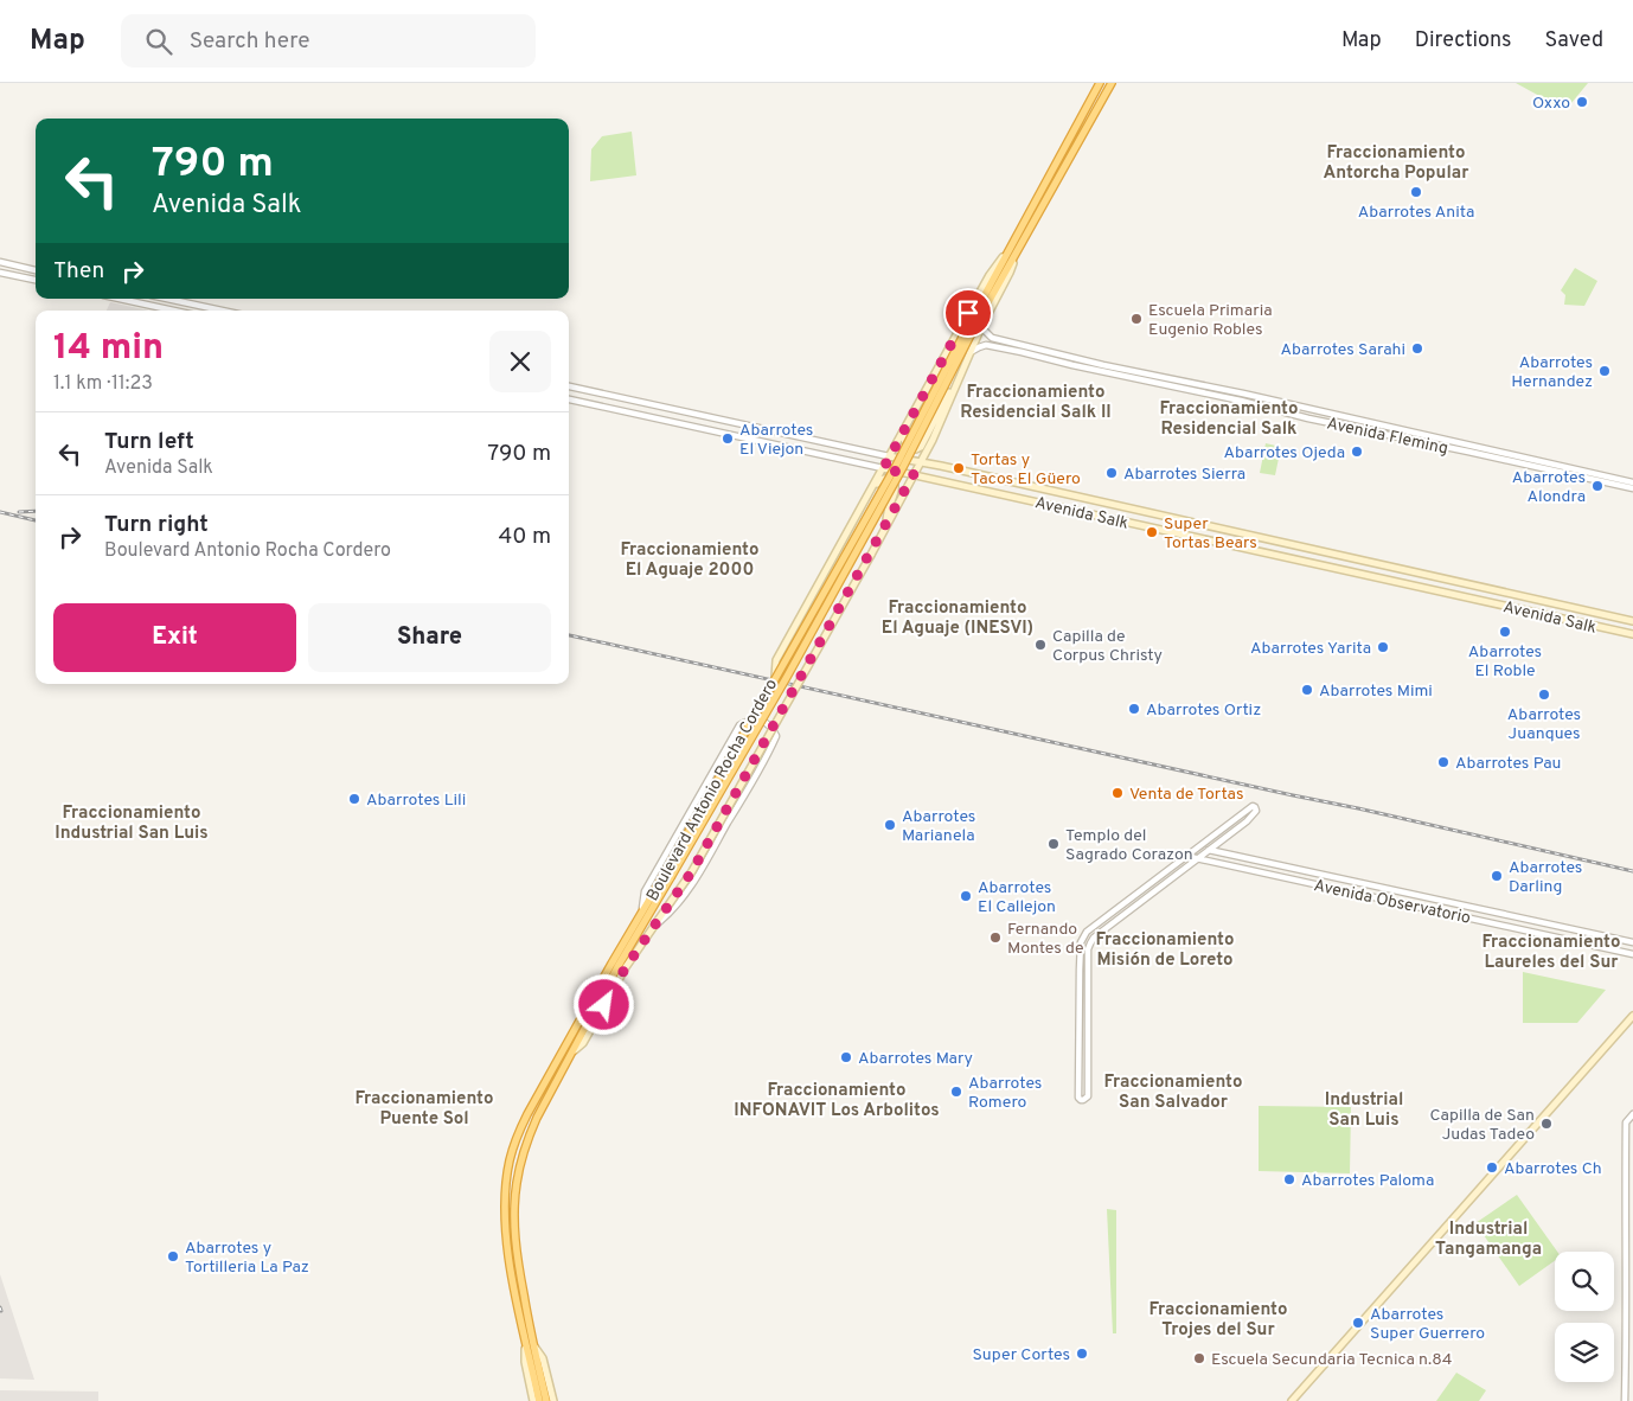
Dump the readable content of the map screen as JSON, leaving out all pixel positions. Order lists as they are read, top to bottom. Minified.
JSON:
{"streets":{"highway":["Boulevard Antonio Rocha Cordero"],"main road":["Avenida Salk"],"street":["Avenida Fleming","Avenida Observatorio"]},"crossings":[["Avenida Fleming","Boulevard Antonio Rocha Cordero"]],"districts":["Fraccionamiento Antorcha Popular","Fraccionamiento Residencial Salk II","Fraccionamiento Residencial Salk","Fraccionamiento El Aguaje 2000","Fraccionamiento El Aguaje (INESVI)","Fraccionamiento Industrial San Luis","Fraccionamiento Misión de Loreto","Fraccionamiento Laureles del Sur","Fraccionamiento San Salvador","Fraccionamiento INFONAVIT Los Arbolitos","Fraccionamiento Puente Sol","Industrial San Luis","Industrial Tangamanga","Fraccionamiento Trojes del Sur"],"places":["Oxxo","Abarrotes Anita","Escuela Primaria Eugenio Robles","Abarrotes Sarahi","Abarrotes Hernandez","Abarrotes El Viejon","Abarrotes Ojeda","Tortas y Tacos El Güero","Abarrotes Sierra","Abarrotes Alondra","Super Tortas Bears","Abarrotes El Roble","Capilla de Corpus Christy","Abarrotes Yarita","Abarrotes Mimi","Abarrotes Juanques","Abarrotes Ortiz","Abarrotes Pau","Venta de Tortas","Abarrotes Lili","Abarrotes Marianela","Templo del Sagrado Corazon","Abarrotes Darling","Abarrotes El Callejon","Fernando Montes de","Abarrotes Mary","Abarrotes Romero","Capilla de San Judas Tadeo","Abarrotes Ch","Abarrotes Paloma","Abarrotes y Tortilleria La Paz","Abarrotes Super Guerrero","Super Cortes","Escuela Secundaria Tecnica n.84"],"page":{"header":"Map","search":"Search here","nav":["Map","Directions","Saved"],"turn":["790 m","Avenida Salk"],"then":"Then","heading":["14 min","1.1 km · 11:23"],"list":[{"name":"Turn left","note":"Avenida Salk","value":"790 m"},{"name":"Turn right","note":"Boulevard Antonio Rocha Cordero","value":"40 m"}],"buttons":["Exit","Share"]}}
